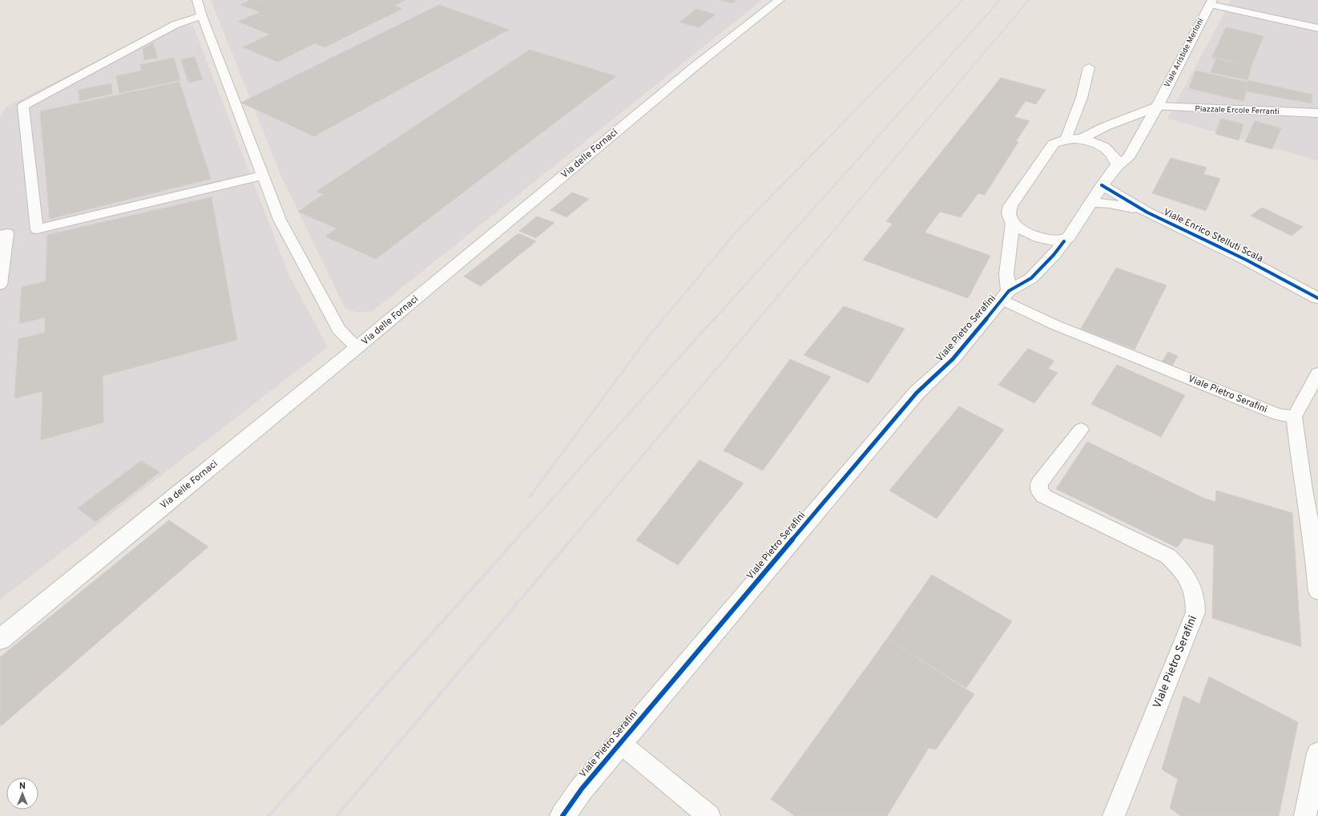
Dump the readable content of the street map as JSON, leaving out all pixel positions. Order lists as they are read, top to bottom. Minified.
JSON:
{"streets":{"street":["Viale Aristide Merloni","Piazzale Ercole Ferranti","Via delle Fornaci","Viale Enrico Stelluti Scala","Viale Pietro Serafini"]},"crossings":[["Viale Aristide Merloni","Piazzale Ercole Ferranti"],["Viale Aristide Merloni","Viale Enrico Stelluti Scala"],["Viale Aristide Merloni","Viale Pietro Serafini"]],"north":"top"}
